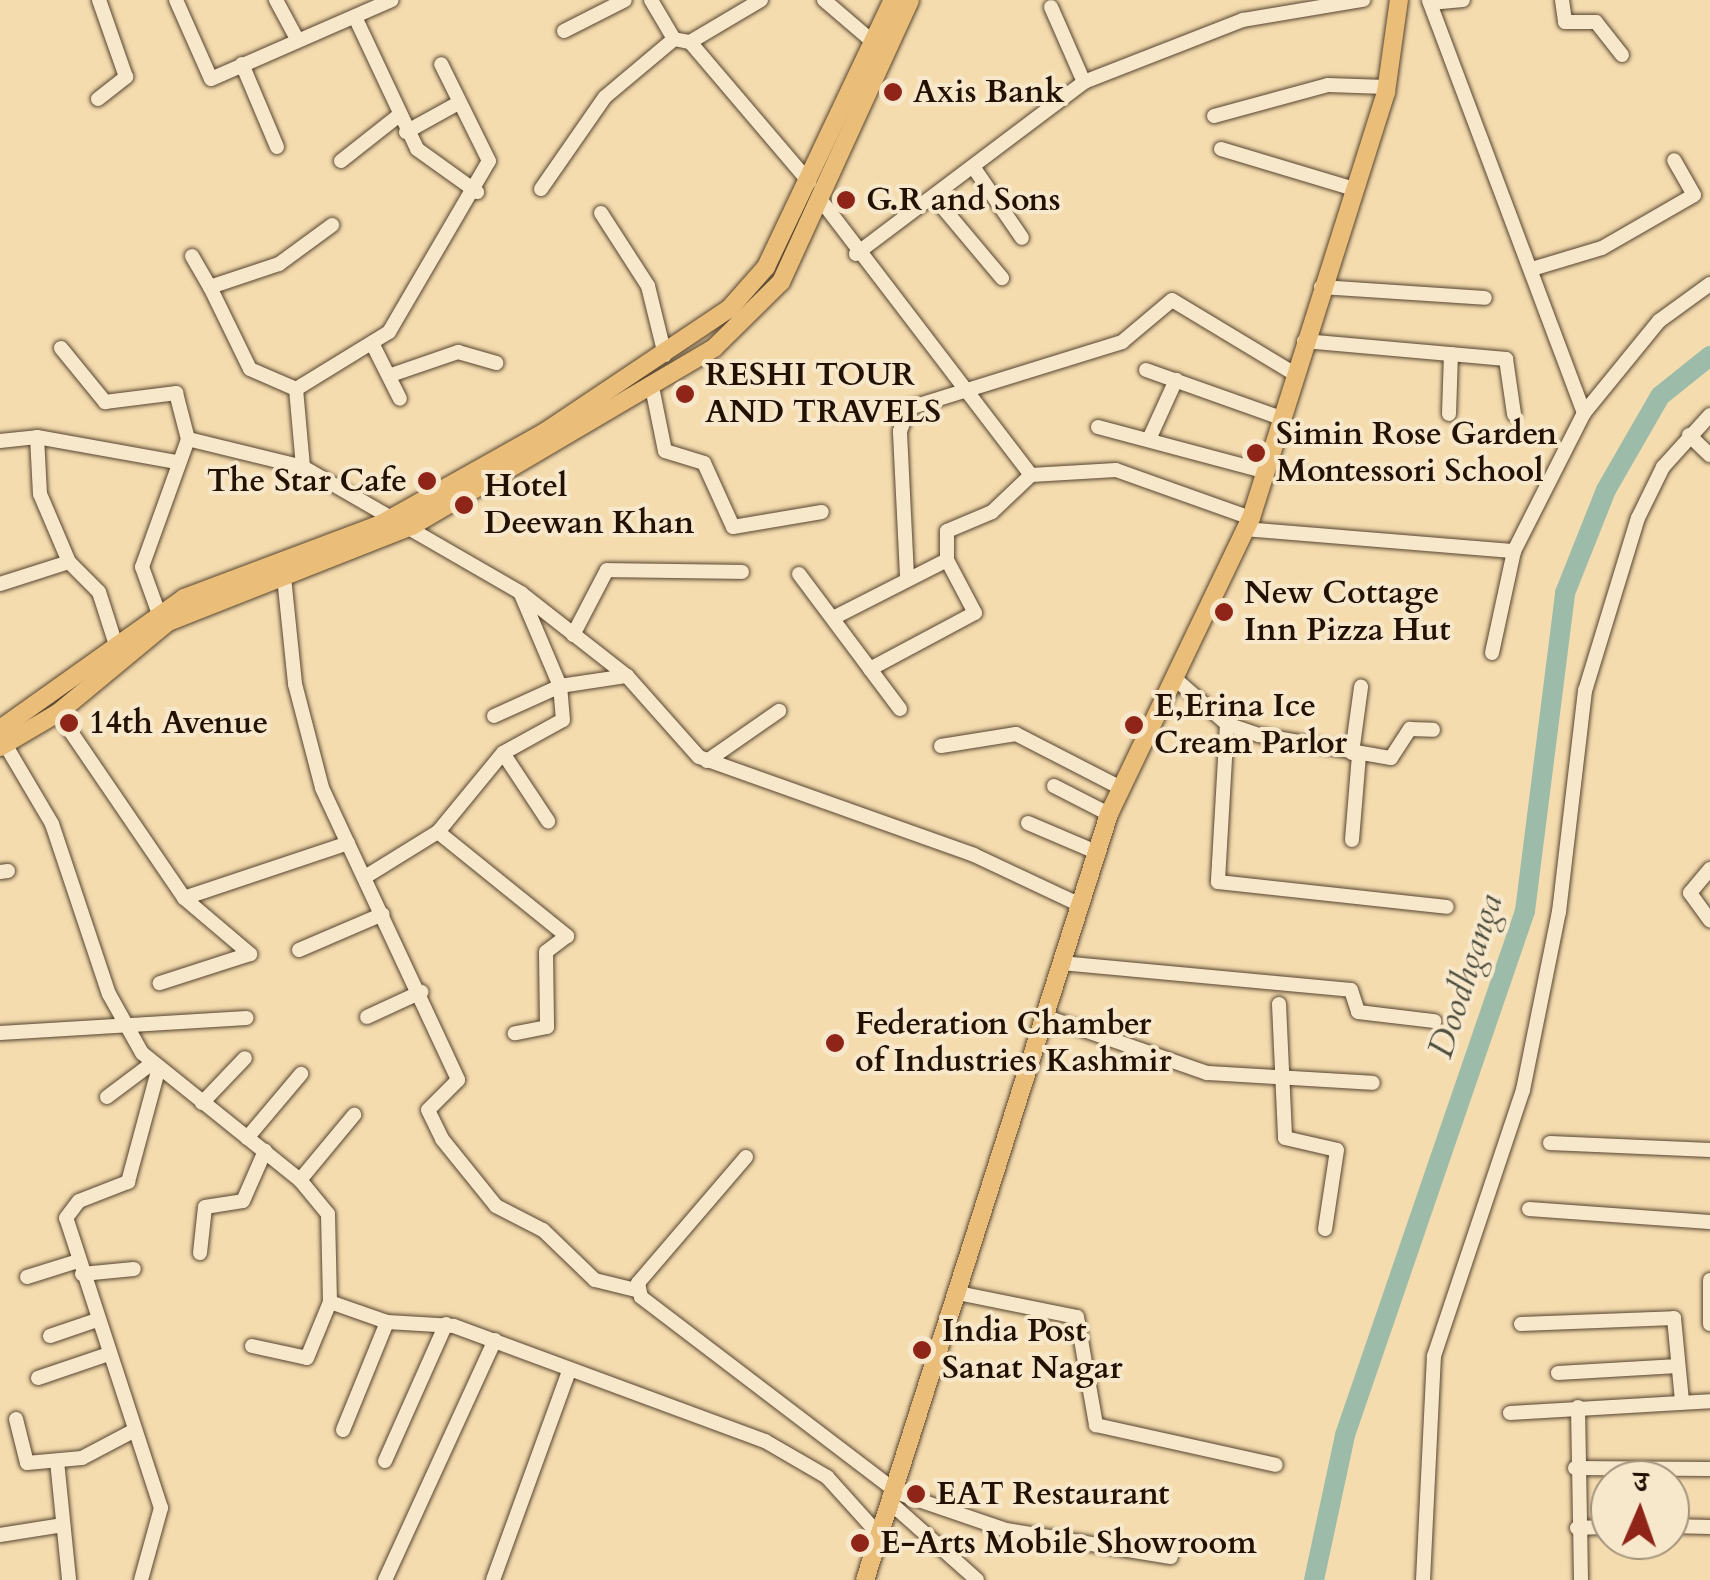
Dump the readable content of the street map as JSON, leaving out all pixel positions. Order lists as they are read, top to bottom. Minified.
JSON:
{"water":["Doodhganga"],"places":["Axis Bank","G.R and Sons","RESHI TOUR AND TRAVELS","Simin Rose Garden Montessori School","The Star Cafe","Hotel Deewan Khan","New Cottage Inn Pizza Hut","14th Avenue","E,Erina Ice Cream Parlor","Federation Chamber of Industries Kashmir","India Post Sanat Nagar","EAT Restaurant","E-Arts Mobile Showroom"],"north":"top"}
